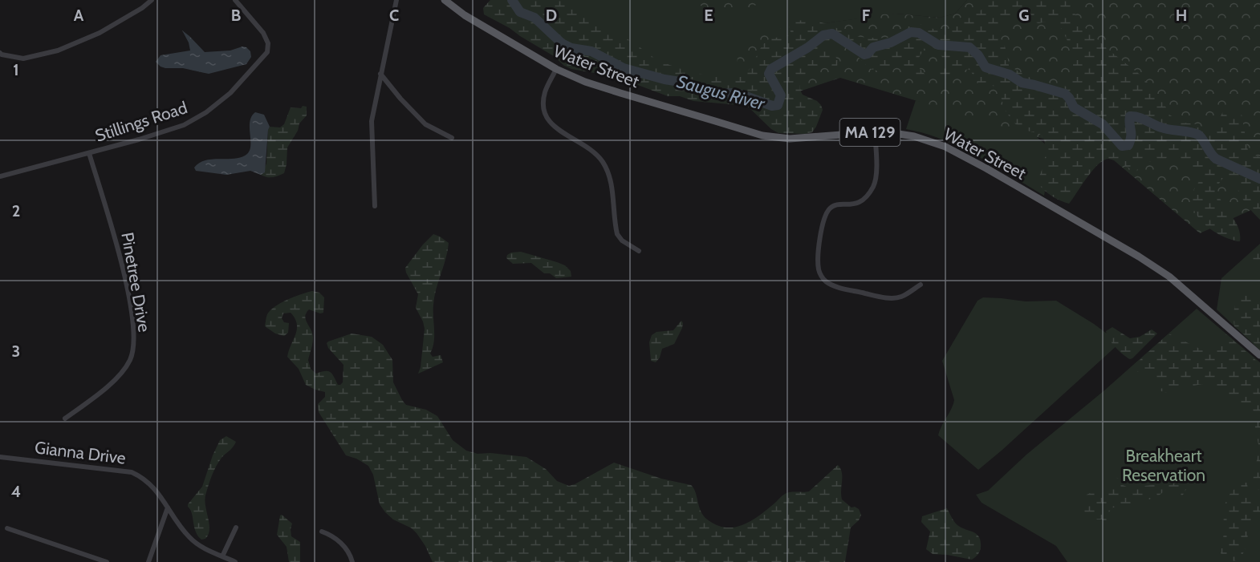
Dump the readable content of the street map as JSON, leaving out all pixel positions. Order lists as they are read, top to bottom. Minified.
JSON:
{"streets":{"main road":["Water Street","MA 129"],"street":["Stillings Road","Pinetree Drive","Gianna Drive"]},"crossings":[["Stillings Road","Pinetree Drive"]],"water":["Saugus River"],"parks":["Breakheart Reservation"],"grid":{"columns":["A","B","C","D","E","F","G","H"],"rows":["1","2","3","4"]}}
